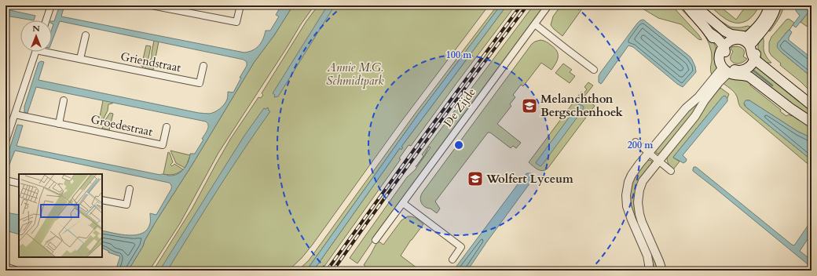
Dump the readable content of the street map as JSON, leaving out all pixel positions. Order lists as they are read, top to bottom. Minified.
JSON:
{"streets":{"street":["Griendstraat","De Zijde","Groedestraat"]},"parks":["Annie M.G. Schmidtpark"],"places":{"school or university":["Melanchthon Bergschenhoek","Wolfert Lyceum"]},"north":"top","rings":["100 m","200 m"]}
